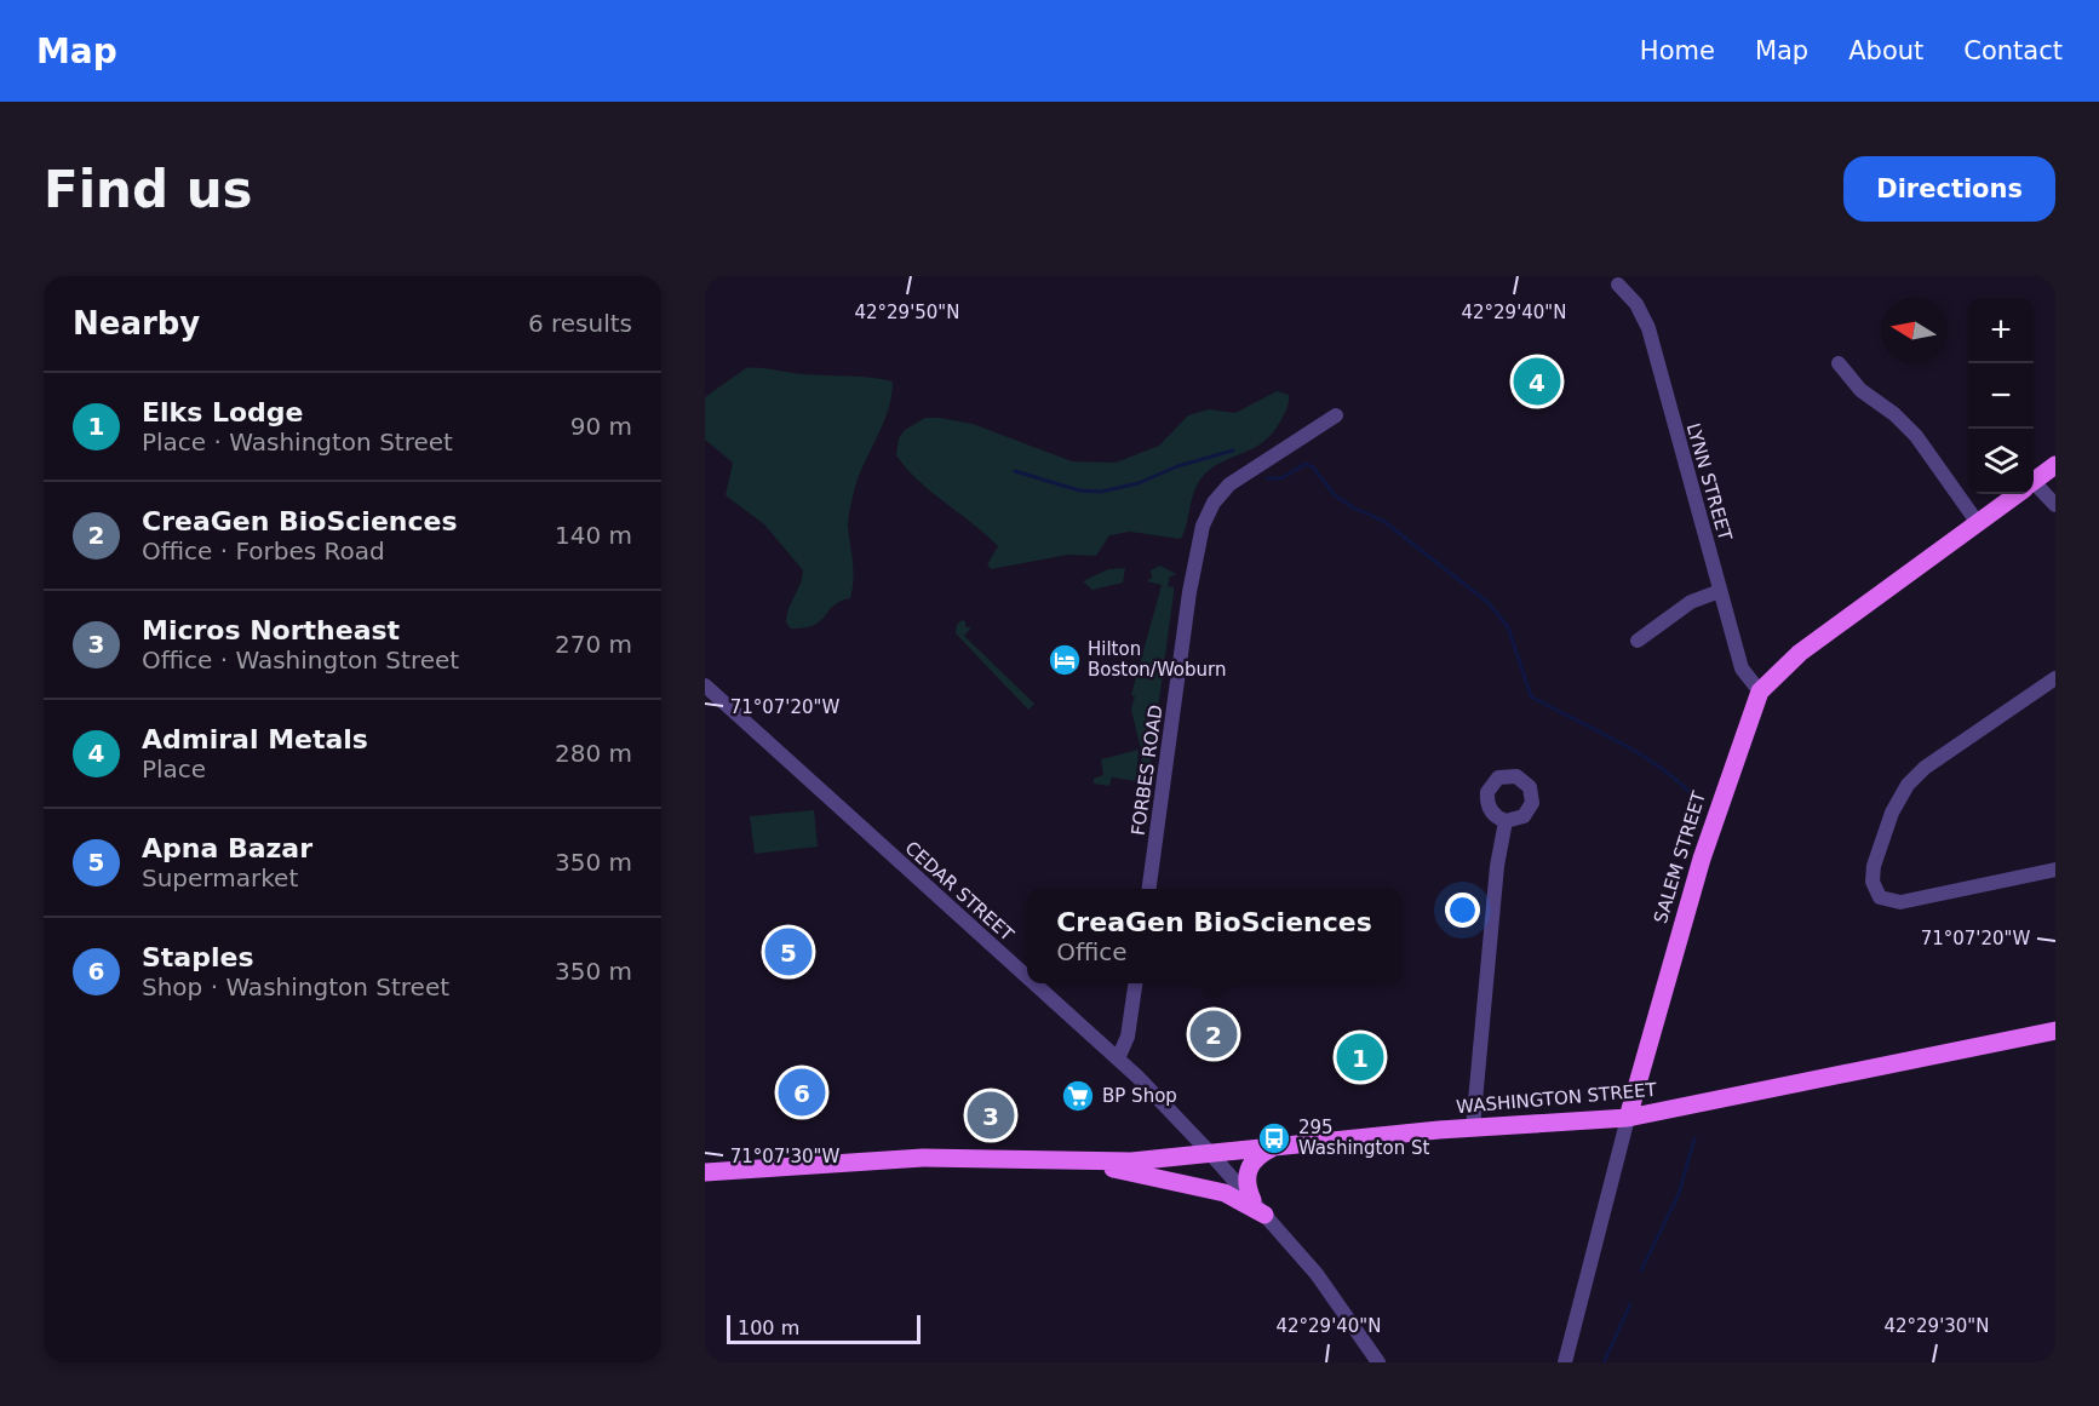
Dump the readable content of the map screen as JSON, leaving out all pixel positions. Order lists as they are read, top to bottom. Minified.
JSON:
{"streets":{"main road":["SALEM STREET","WASHINGTON STREET"],"street":["LYNN STREET","FORBES ROAD","CEDAR STREET"]},"crossings":[["LYNN STREET","SALEM STREET"],["SALEM STREET","WASHINGTON STREET"],["CEDAR STREET","WASHINGTON STREET"]],"places":{"hotel":["Hilton Boston/Woburn"],"supermarket":["BP Shop"],"bus stop":["295 Washington St"]},"scale_bar":"100 m","north":"left","page":{"header":"Map","nav":["Home","Map","About","Contact"],"buttons":"Directions","title":"Find us","heading":["Nearby","6 results"],"map_buttons":["+","−"],"pins":["4","5","2","1","6","3"],"list":[{"mark":"1","name":"Elks Lodge","note":"Place · Washington Street","value":"90 m"},{"mark":"2","name":"CreaGen BioSciences","note":"Office · Forbes Road","value":"140 m"},{"mark":"3","name":"Micros Northeast","note":"Office · Washington Street","value":"270 m"},{"mark":"4","name":"Admiral Metals","note":"Place","value":"280 m"},{"mark":"5","name":"Apna Bazar","note":"Supermarket","value":"350 m"},{"mark":"6","name":"Staples","note":"Shop · Washington Street","value":"350 m"}],"popup":["CreaGen BioSciences","Office"],"scale":"100 m"},"coordinates":["42°29'50\"N","42°29'40\"N","71°07'20\"W","71°07'30\"W","42°29'30\"N"]}
